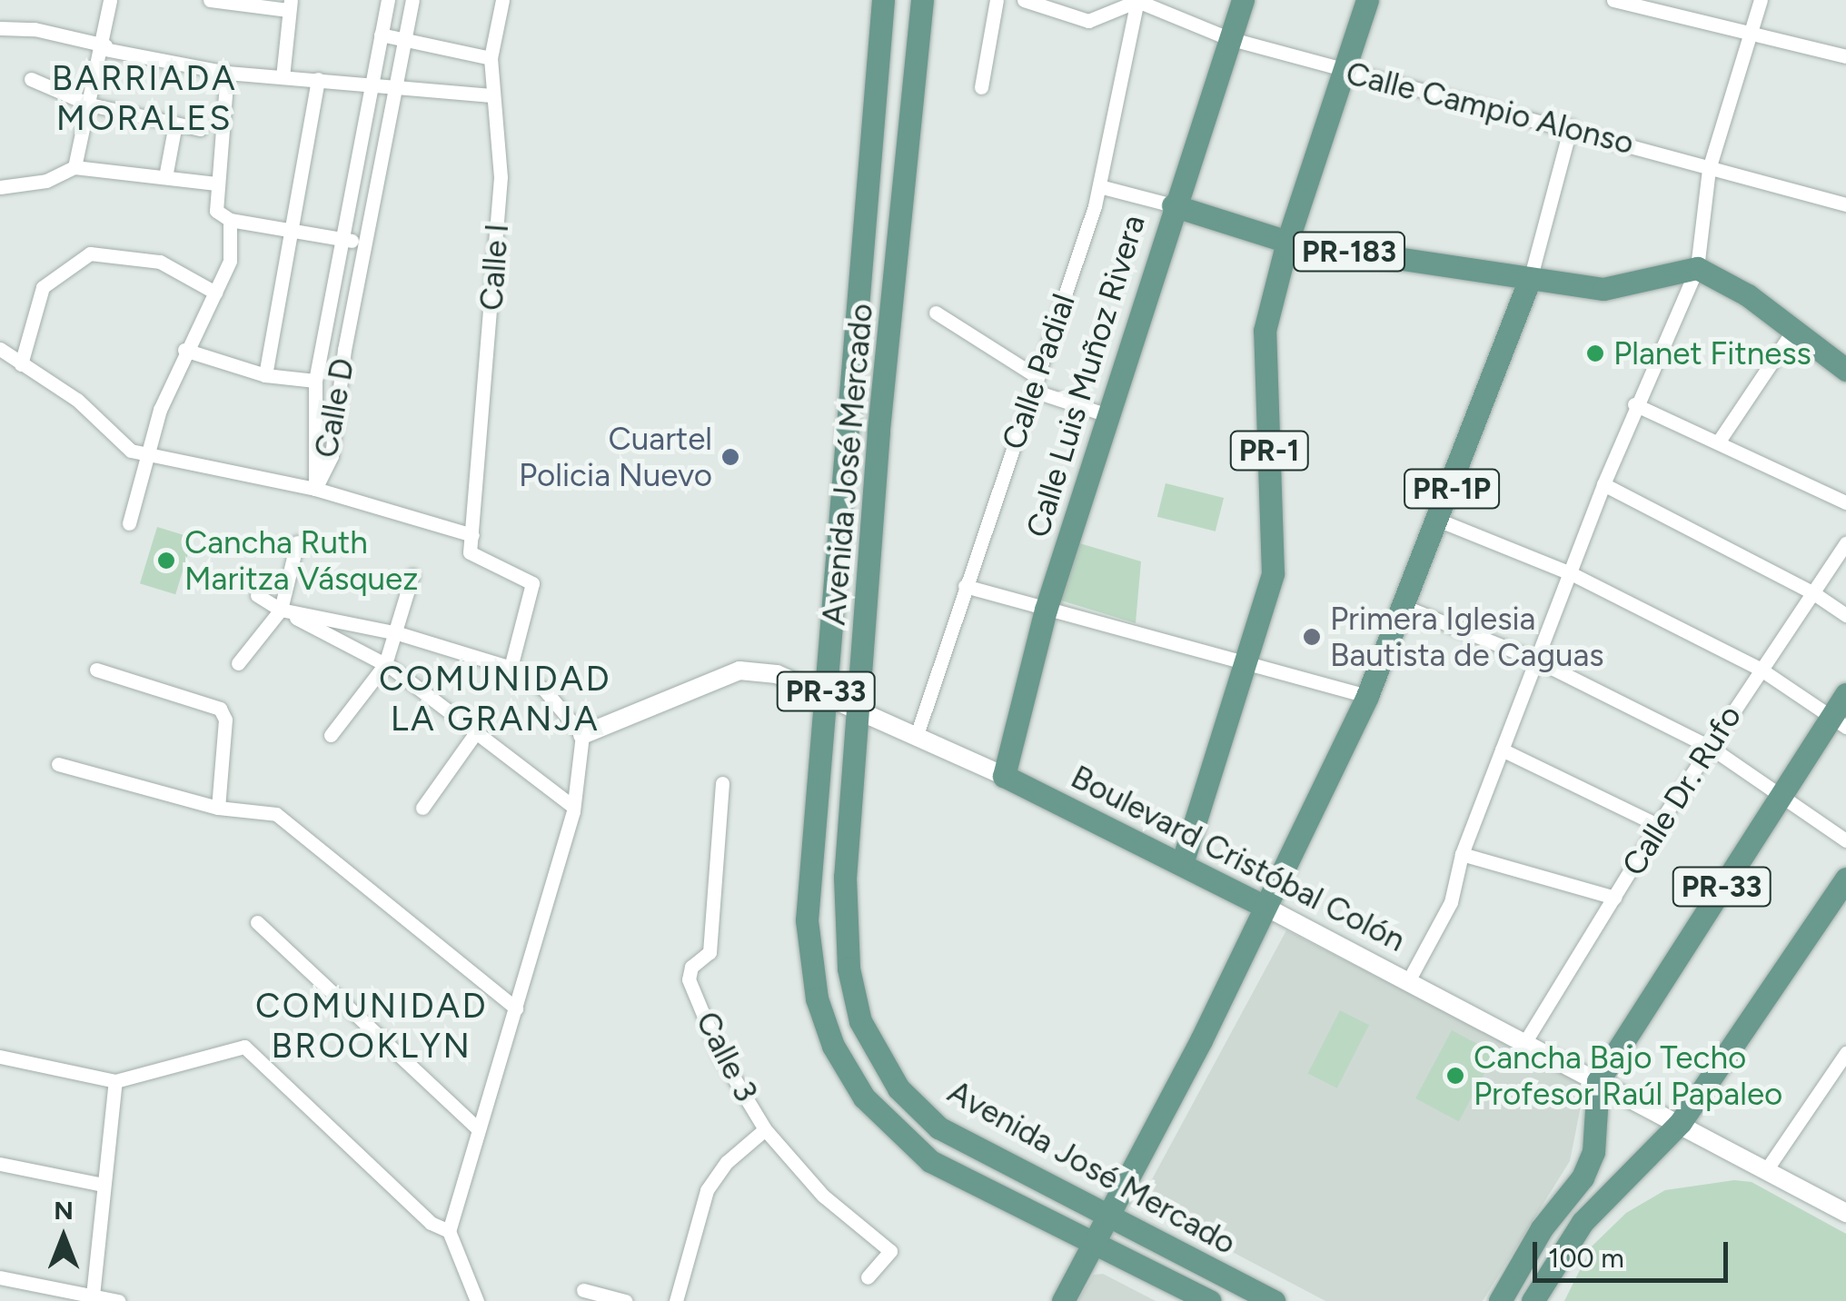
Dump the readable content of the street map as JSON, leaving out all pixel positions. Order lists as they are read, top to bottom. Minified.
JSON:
{"streets":{"main road":["PR-183","Calle Luis Muñoz Rivera","PR-1","Avenida José Mercado","PR-1P","PR-33","Boulevard Cristóbal Colón"],"street":["Calle Campio Alonso","Calle I","Calle Padial","Calle D","Calle Dr. Rufo","Calle 3"]},"crossings":[["Calle Campio Alonso","Calle Padial"],["Calle Campio Alonso","Calle Luis Muñoz Rivera"],["Calle Campio Alonso","PR-1"],["PR-183","Calle Luis Muñoz Rivera"],["PR-183","PR-1"],["PR-183","PR-1P"],["Calle Padial","Boulevard Cristóbal Colón"],["Calle Luis Muñoz Rivera","Boulevard Cristóbal Colón"],["PR-1","Boulevard Cristóbal Colón"],["Avenida José Mercado","Boulevard Cristóbal Colón"],["PR-1P","Boulevard Cristóbal Colón"],["PR-33","Boulevard Cristóbal Colón"],["Calle Dr. Rufo","Boulevard Cristóbal Colón"]],"districts":["BARRIADA MORALES","COMUNIDAD LA GRANJA","COMUNIDAD BROOKLYN"],"places":["Planet Fitness","Cuartel Policia Nuevo","Cancha Ruth Maritza Vásquez","Primera Iglesia Bautista de Caguas","Cancha Bajo Techo Profesor Raúl Papaleo"],"scale_bar":"100 m","north":"top"}
